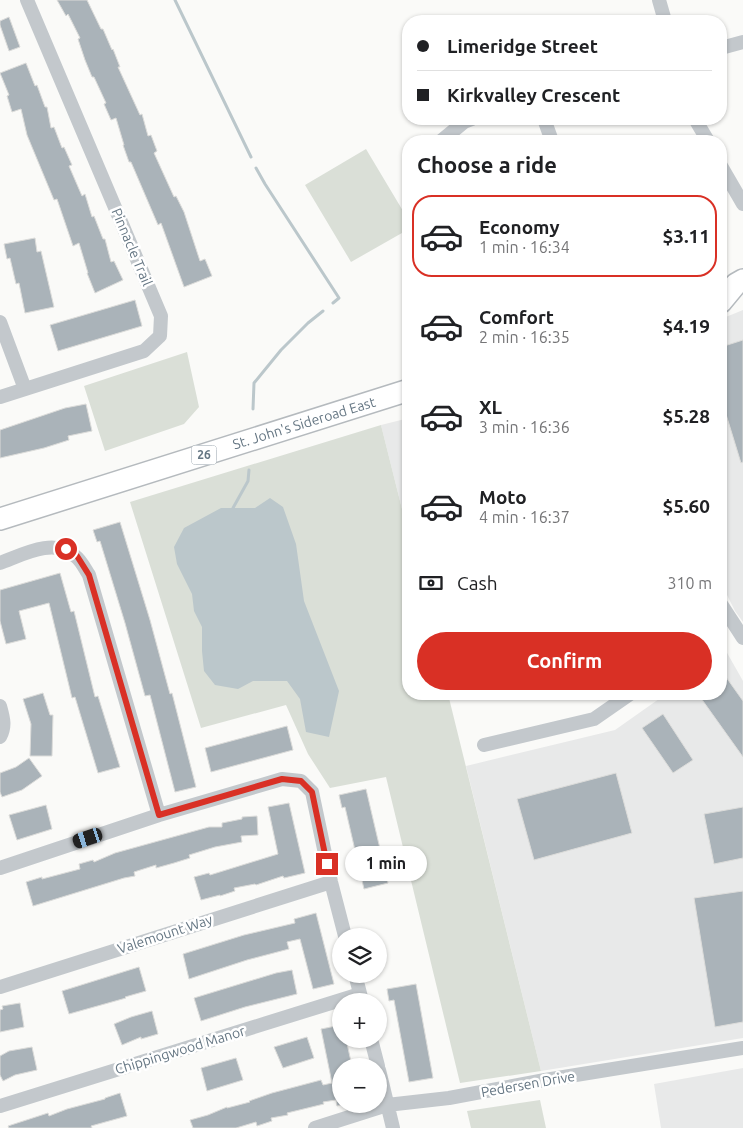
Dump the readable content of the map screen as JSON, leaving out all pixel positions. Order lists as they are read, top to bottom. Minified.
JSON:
{"streets":{"main road":["St. John's Sideroad East","26"],"street":["Pinnacle Trail","Valemount Way","Chippingwood Manor","Pedersen Drive"]},"page":{"banner":["Limeridge Street","Kirkvalley Crescent"],"heading":"Choose a ride","list":[{"name":"Economy","note":"1 min · 16:34","value":"$3.11"},{"name":"Comfort","note":"2 min · 16:35","value":"$4.19"},{"name":"XL","note":"3 min · 16:36","value":"$5.28"},{"name":"Moto","note":"4 min · 16:37","value":"$5.60"}],"pay":["Cash","310 m"],"buttons":"Confirm","bubble":"1 min","map_buttons":["+","−"]}}
